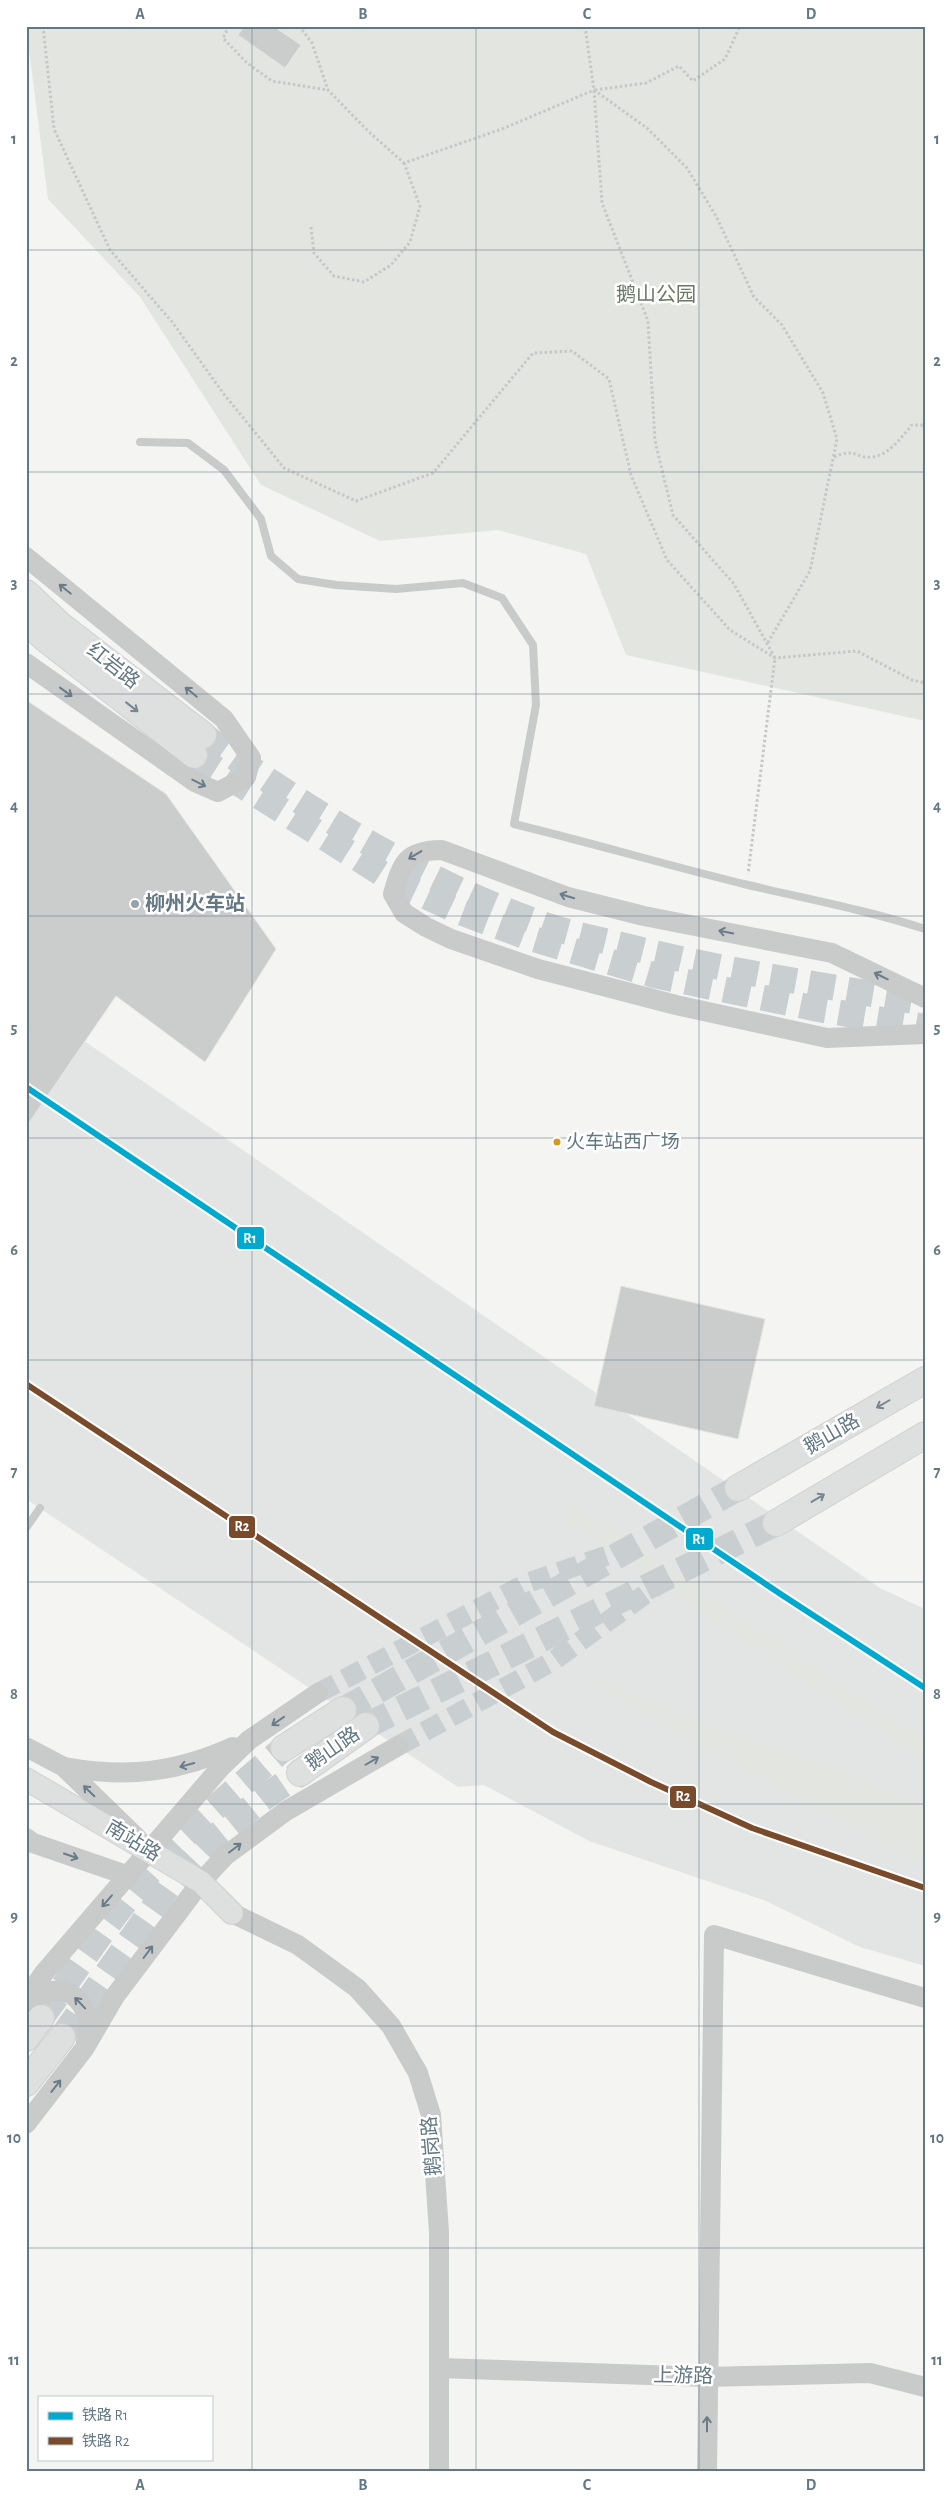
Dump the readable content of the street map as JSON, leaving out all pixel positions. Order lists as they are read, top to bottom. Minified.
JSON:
{"streets":{"main road":["红岩路","鹅山路","南站路"],"street":["鹅岗路","上游路"]},"crossings":[["南站路","鹅岗路"],["鹅岗路","上游路"]],"parks":["鹅山公园"],"places":["柳州火车站","火车站西广场"],"lines":["rail line R1","rail line R2"],"legend":["铁路 R1","铁路 R2"],"grid":{"columns":["A","B","C","D"],"rows":["1","2","3","4","5","6","7","8","9","10","11"]}}
